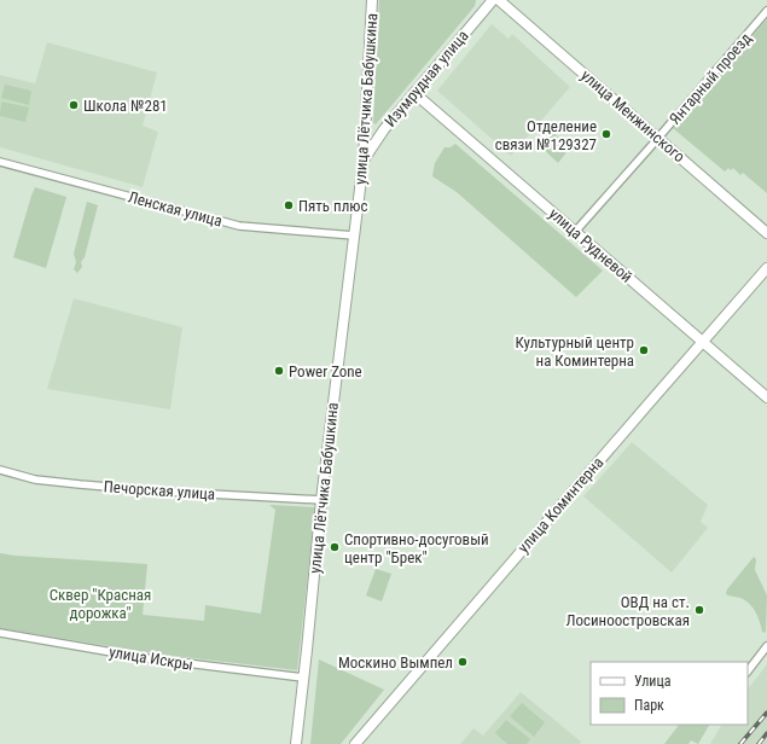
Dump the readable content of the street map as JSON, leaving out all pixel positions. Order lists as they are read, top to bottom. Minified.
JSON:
{"streets":{"street":["Изумрудная улица","Янтарный проезд","улица Лётчика Бабушкина","улица Менжинского","Ленская улица","улица Рудневой","Печорская улица","улица Коминтерна","улица Искры"]},"crossings":[["Изумрудная улица","улица Лётчика Бабушкина"],["Изумрудная улица","улица Рудневой"],["Янтарный проезд","улица Менжинского"],["Янтарный проезд","улица Рудневой"],["улица Лётчика Бабушкина","Ленская улица"],["улица Лётчика Бабушкина","Печорская улица"],["улица Лётчика Бабушкина","улица Искры"],["улица Рудневой","улица Коминтерна"]],"parks":["Сквер \"Красная дорожка\""],"places":["Школа №281","Отделение связи №129327","Пять плюс","Культурный центр на Коминтерна","Power Zone","Спортивно-досуговый центр \"Брек\"","ОВД на ст. Лосиноостровская","Москино Вымпел"],"legend":["Улица","Парк"]}
